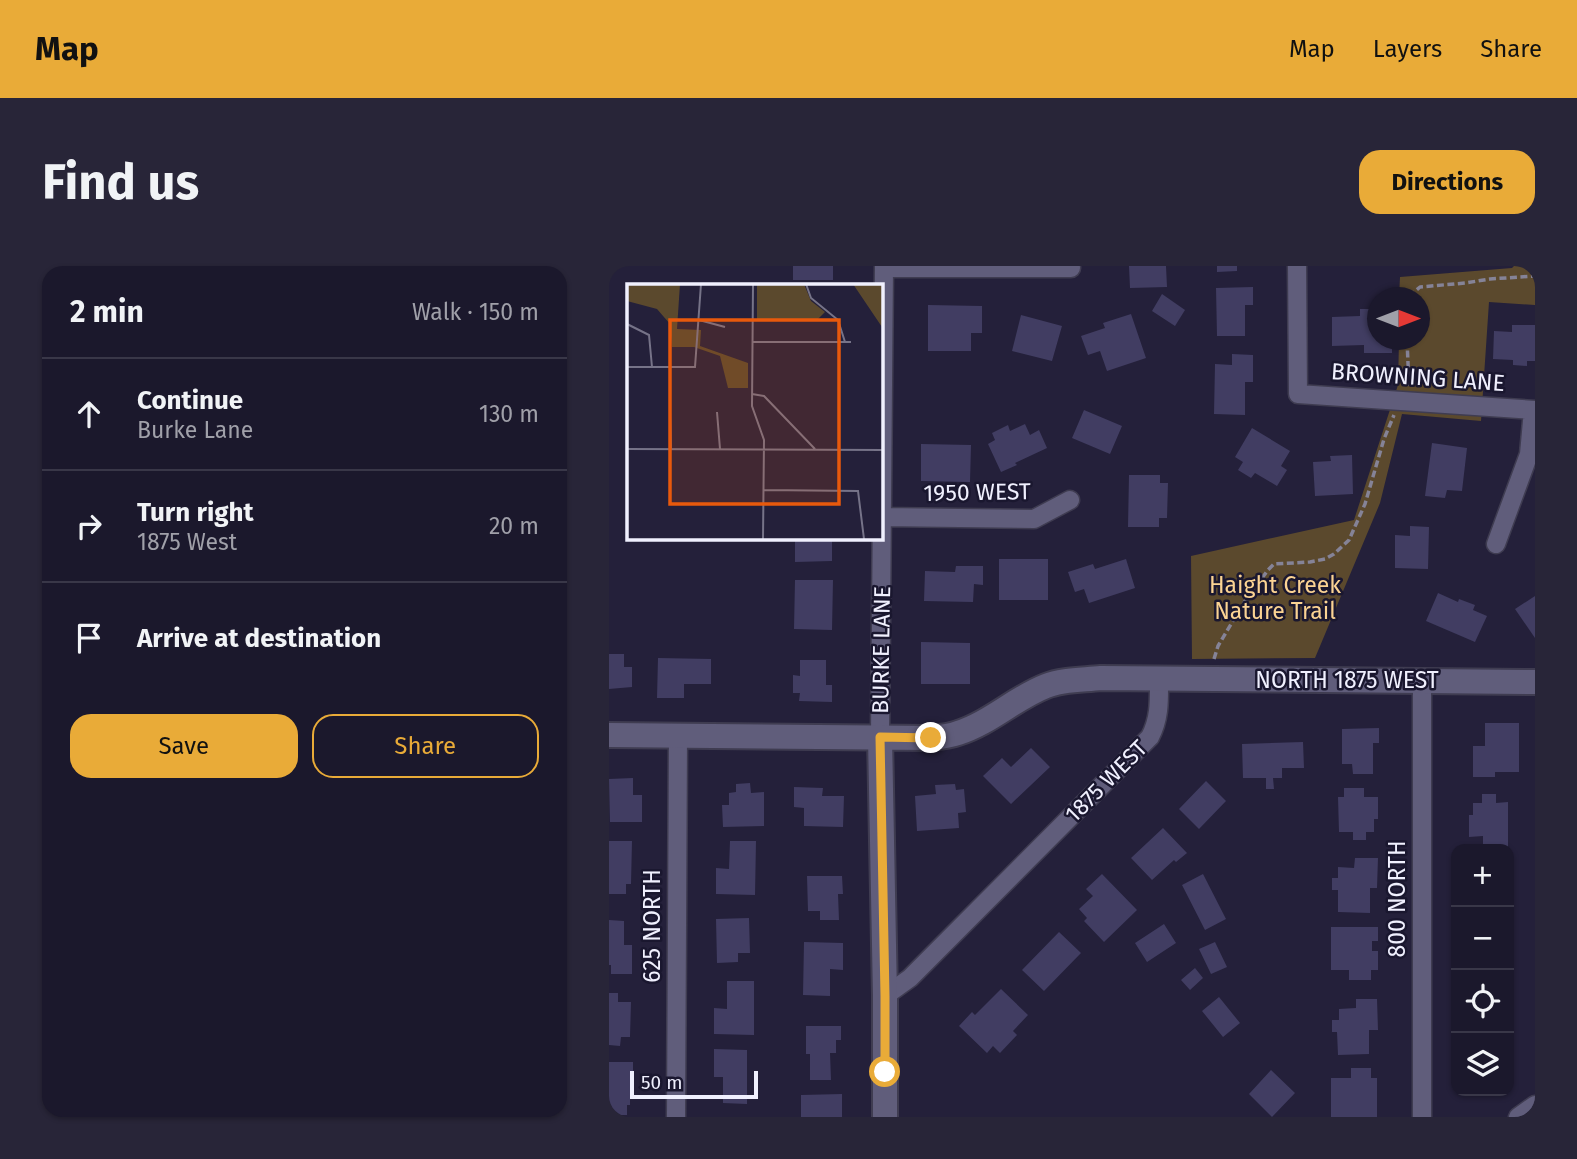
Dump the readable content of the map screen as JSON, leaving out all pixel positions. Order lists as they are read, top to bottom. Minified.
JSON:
{"streets":{"street":["BROWNING LANE","1950 WEST","BURKE LANE","NORTH 1875 WEST","1875 WEST","800 NORTH","625 NORTH"]},"crossings":[["1950 WEST","BURKE LANE"],["BURKE LANE","1875 WEST"],["NORTH 1875 WEST","1875 WEST"],["NORTH 1875 WEST","800 NORTH"]],"parks":["Haight Creek Nature Trail"],"scale_bar":"50 m","north":"right","page":{"header":"Map","nav":["Map","Layers","Share"],"buttons":["Directions",["Save","Share"]],"title":"Find us","heading":["2 min","Walk · 150 m"],"list":[["Continue","Burke Lane","130 m"],["Turn right","1875 West","20 m"],"Arrive at destination"],"map_buttons":["+","−"],"scale":"50 m"}}
